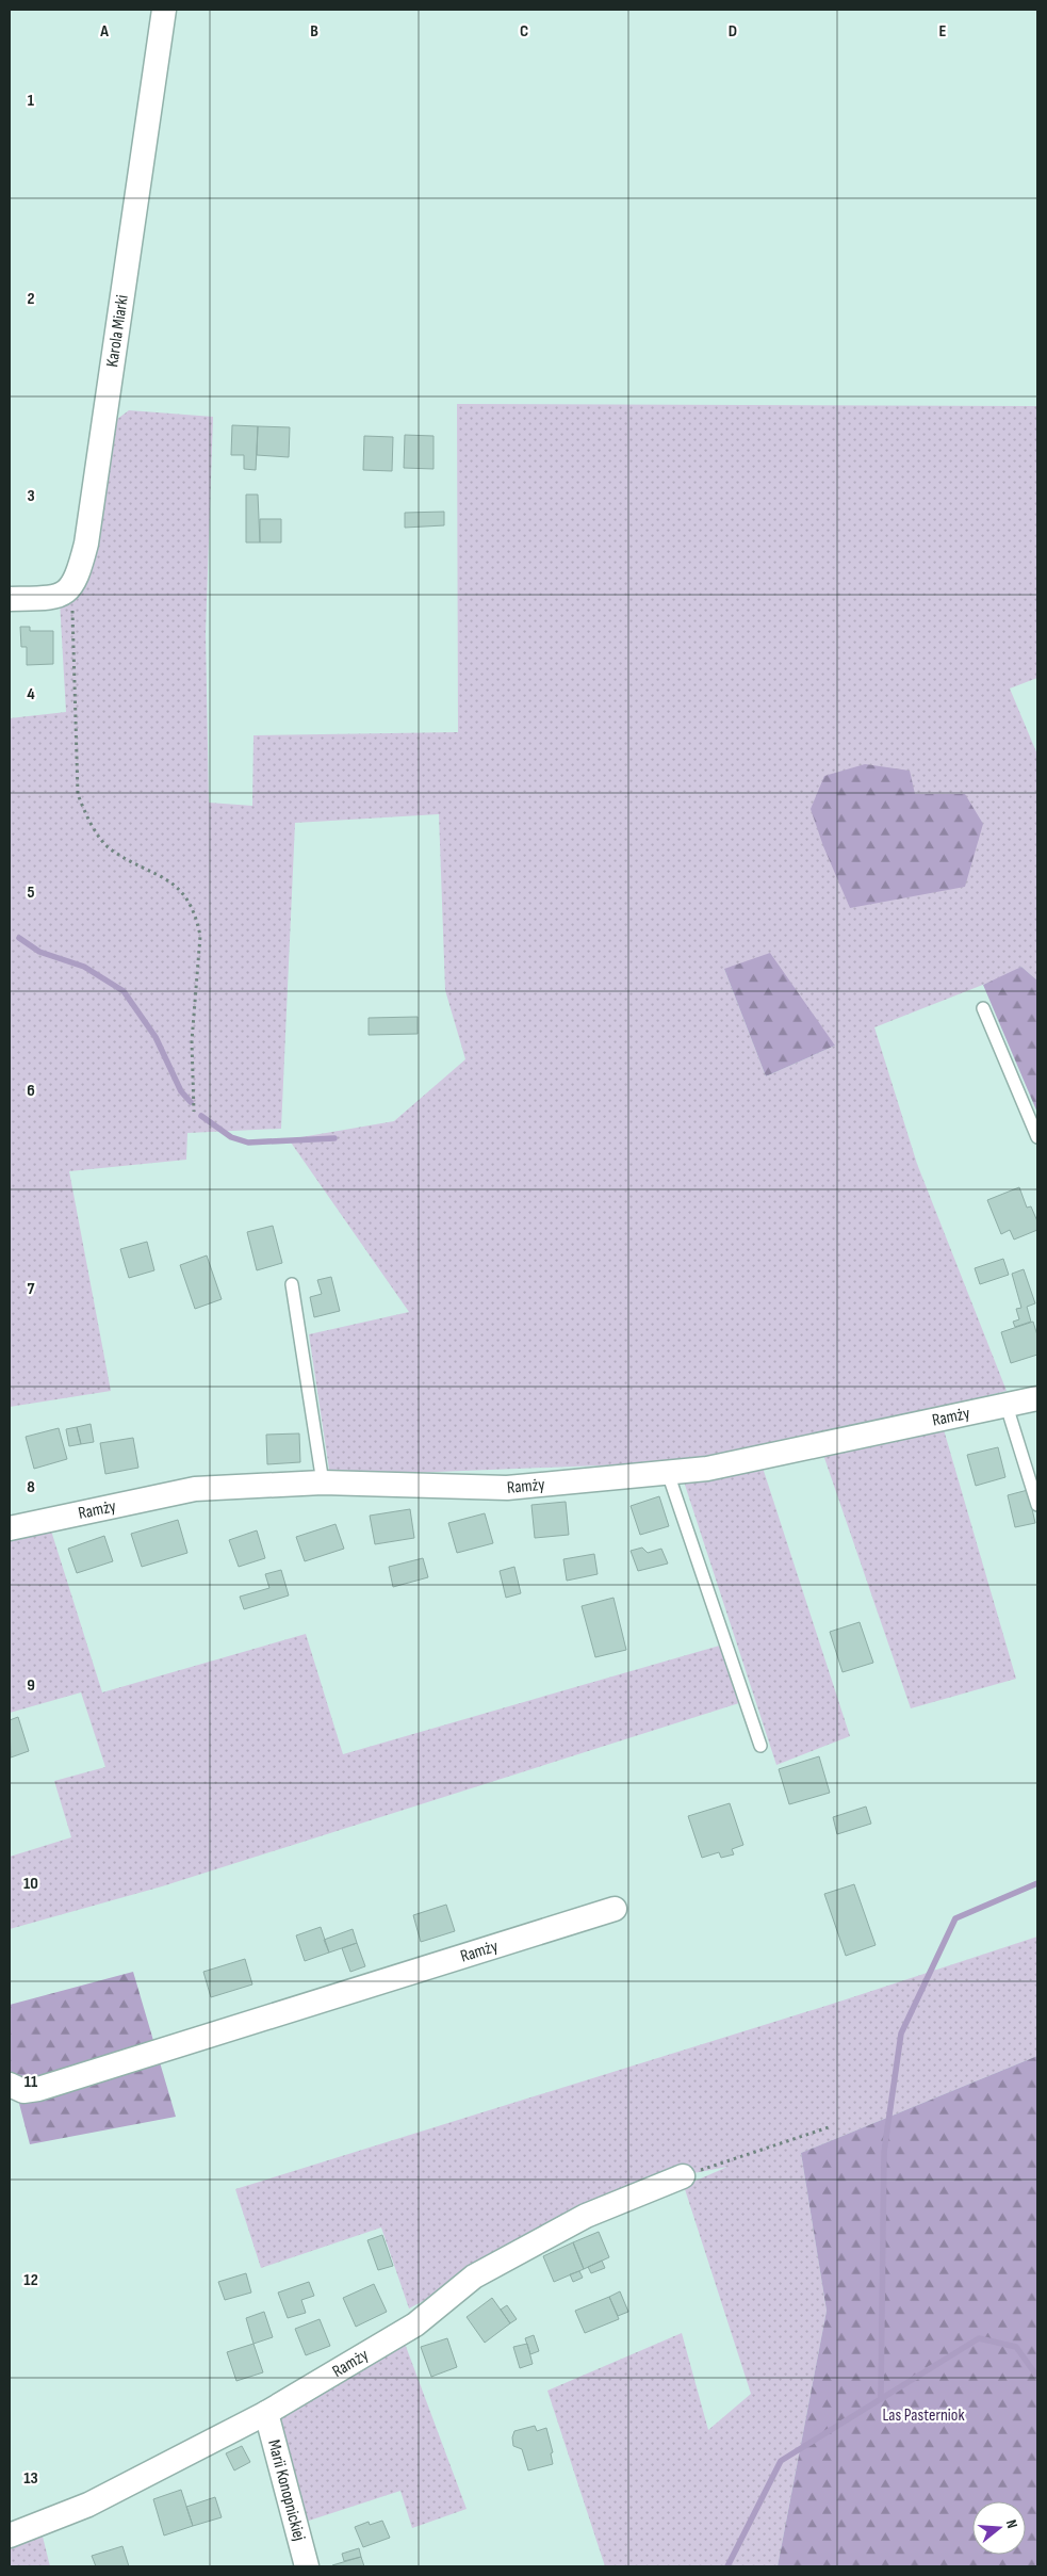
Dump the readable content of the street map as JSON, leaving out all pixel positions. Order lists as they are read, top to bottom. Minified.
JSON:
{"streets":{"street":["Karola Miarki","Ramży","Marii Konopnickiej"]},"crossings":[["Ramży","Marii Konopnickiej"]],"parks":["Las Pasterniok"],"north":"right","grid":{"columns":["A","B","C","D","E"],"rows":["1","2","3","4","5","6","7","8","9","10","11","12","13"]}}
